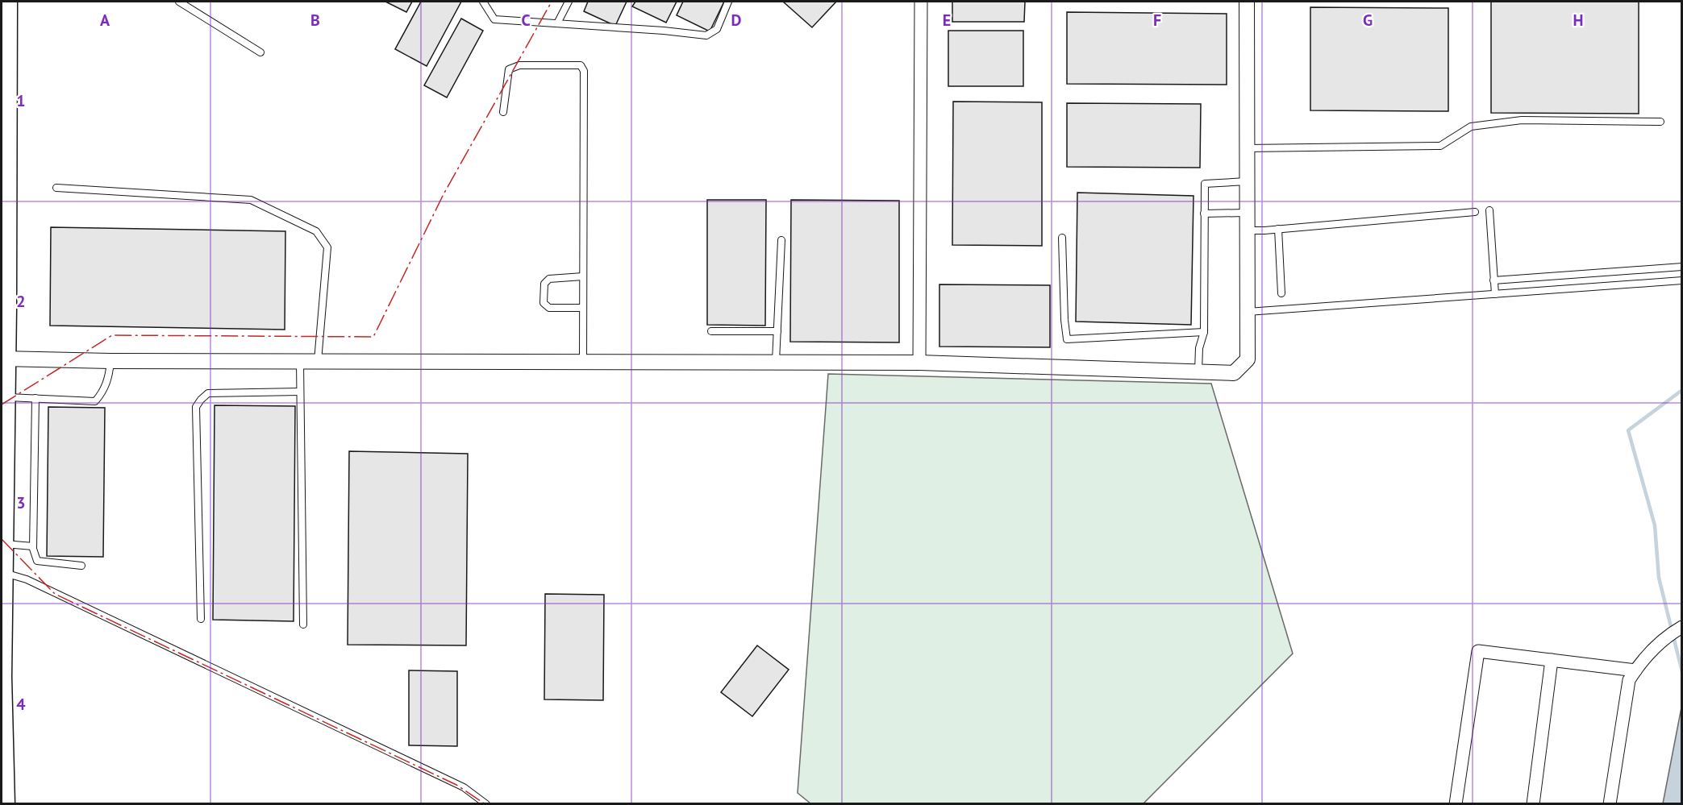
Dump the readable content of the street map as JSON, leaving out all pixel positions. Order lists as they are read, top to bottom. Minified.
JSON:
{"grid":{"columns":["A","B","C","D","E","F","G","H"],"rows":["1","2","3","4"]}}
